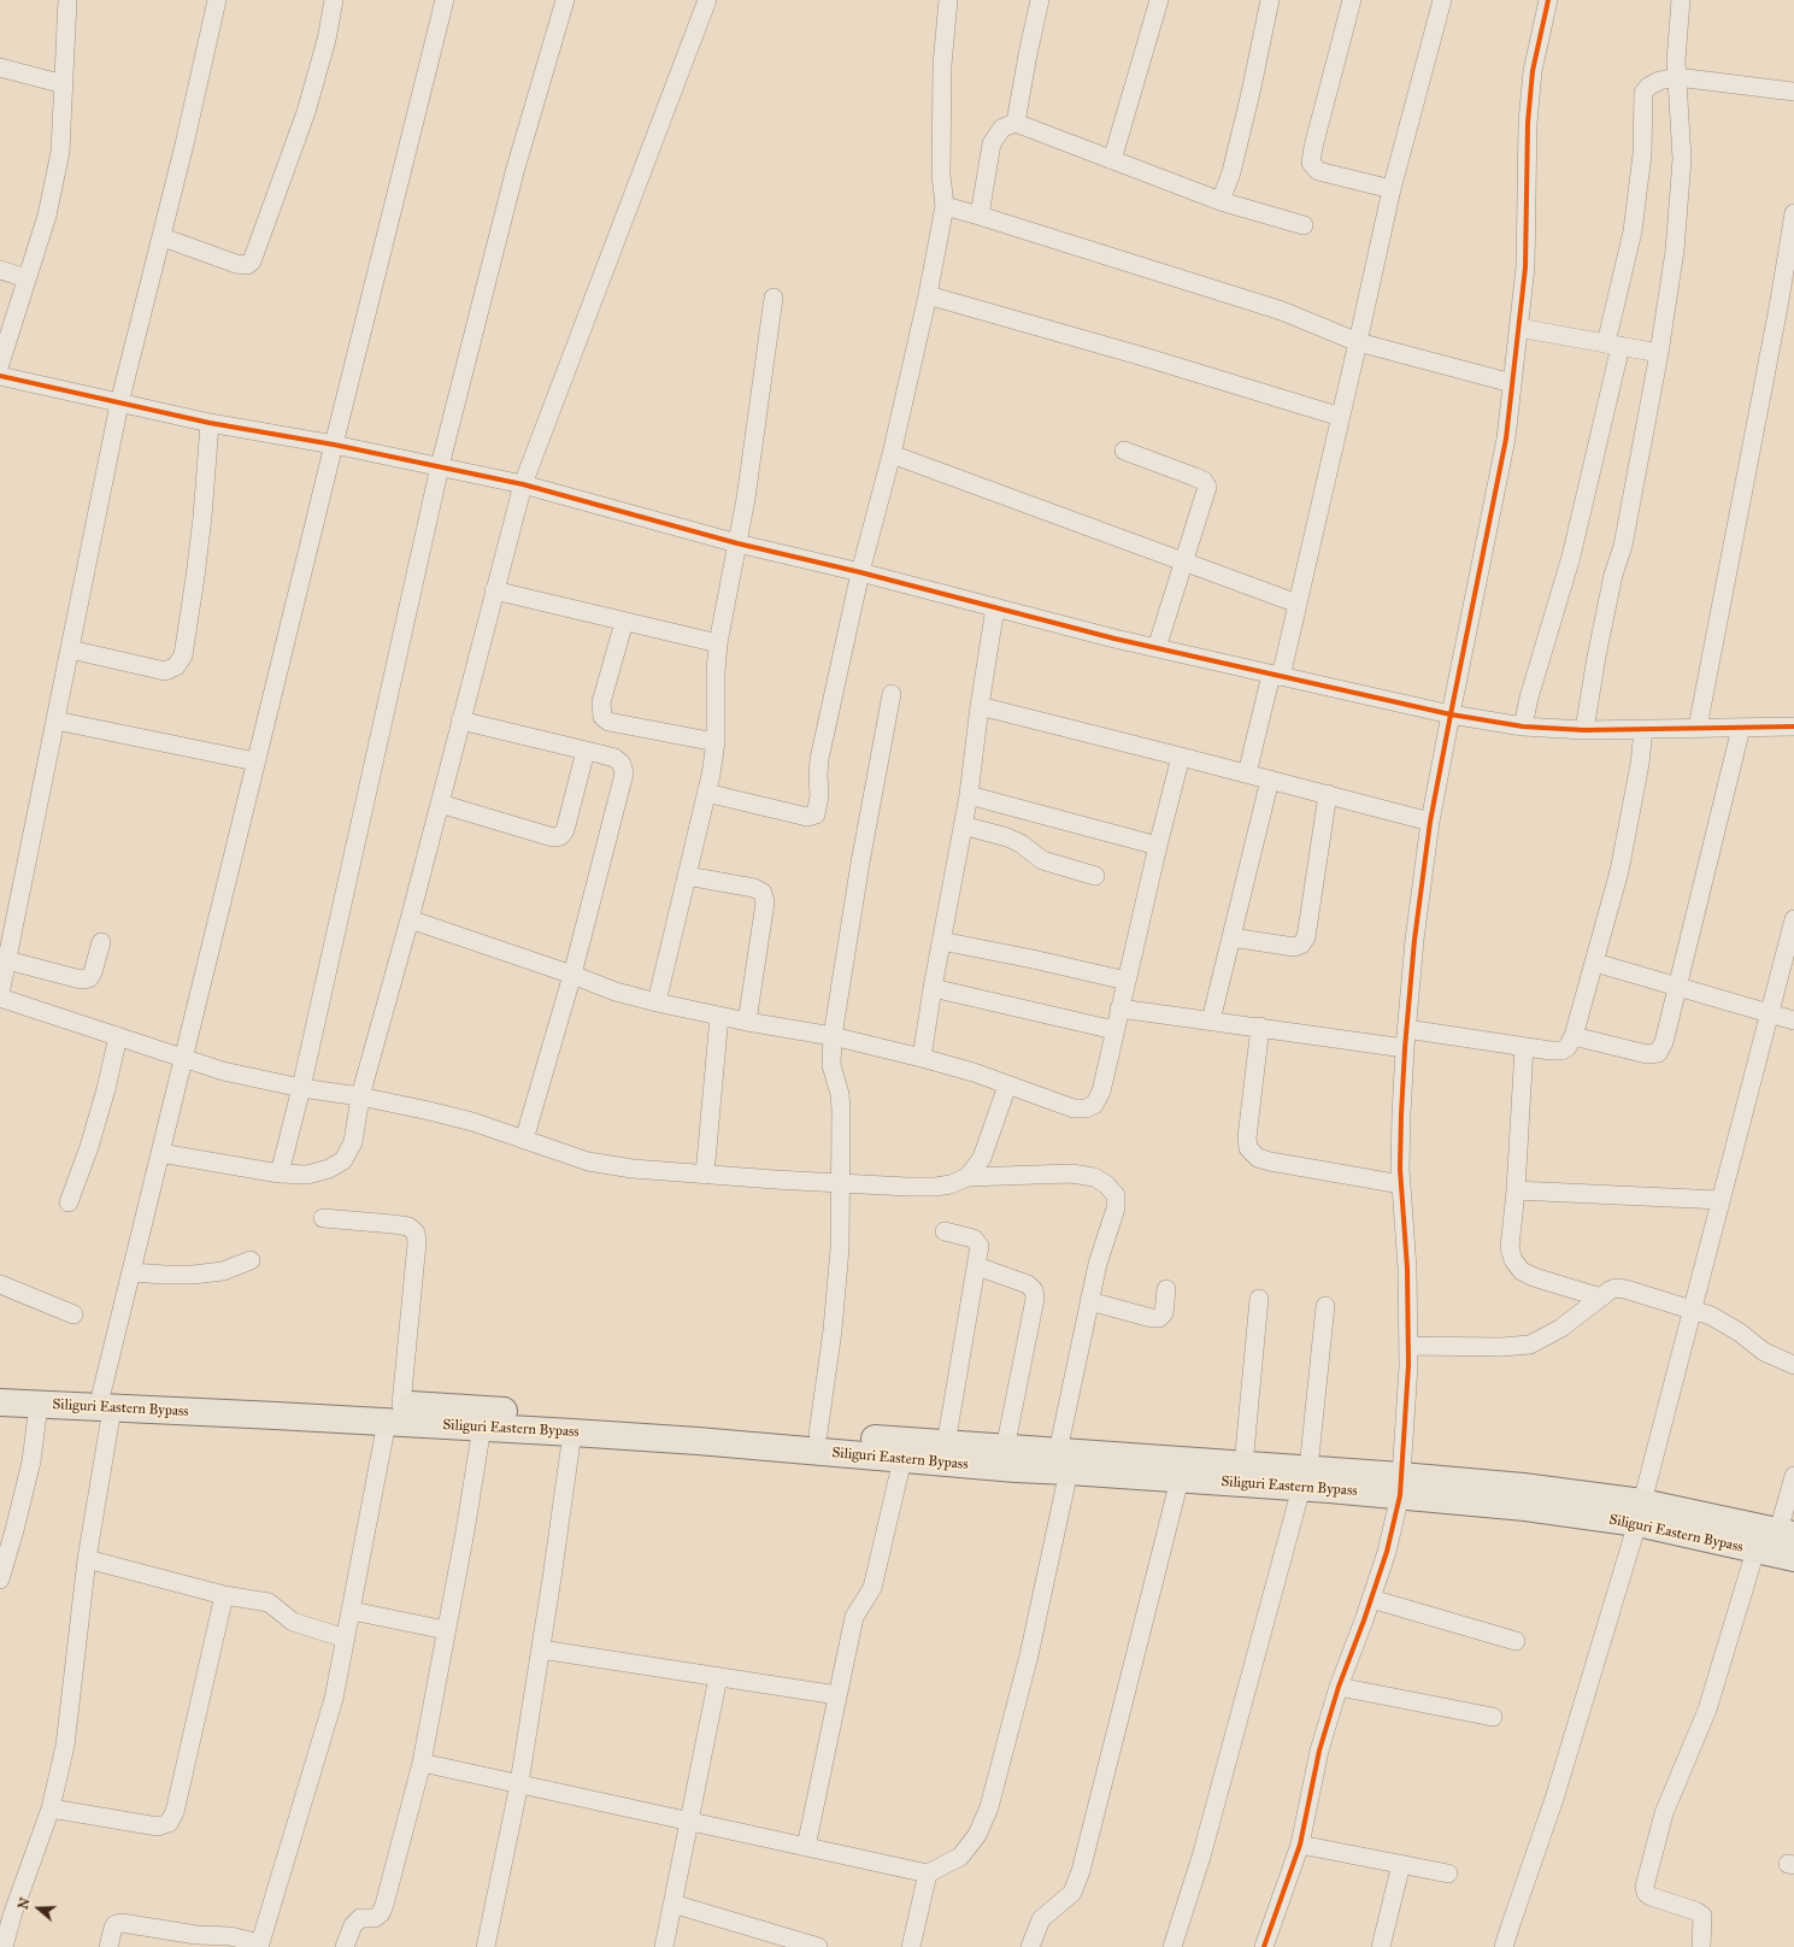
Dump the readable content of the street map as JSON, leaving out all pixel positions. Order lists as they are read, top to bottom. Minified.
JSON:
{"streets":{"main road":["Siliguri Eastern Bypass"]},"north":"left"}
